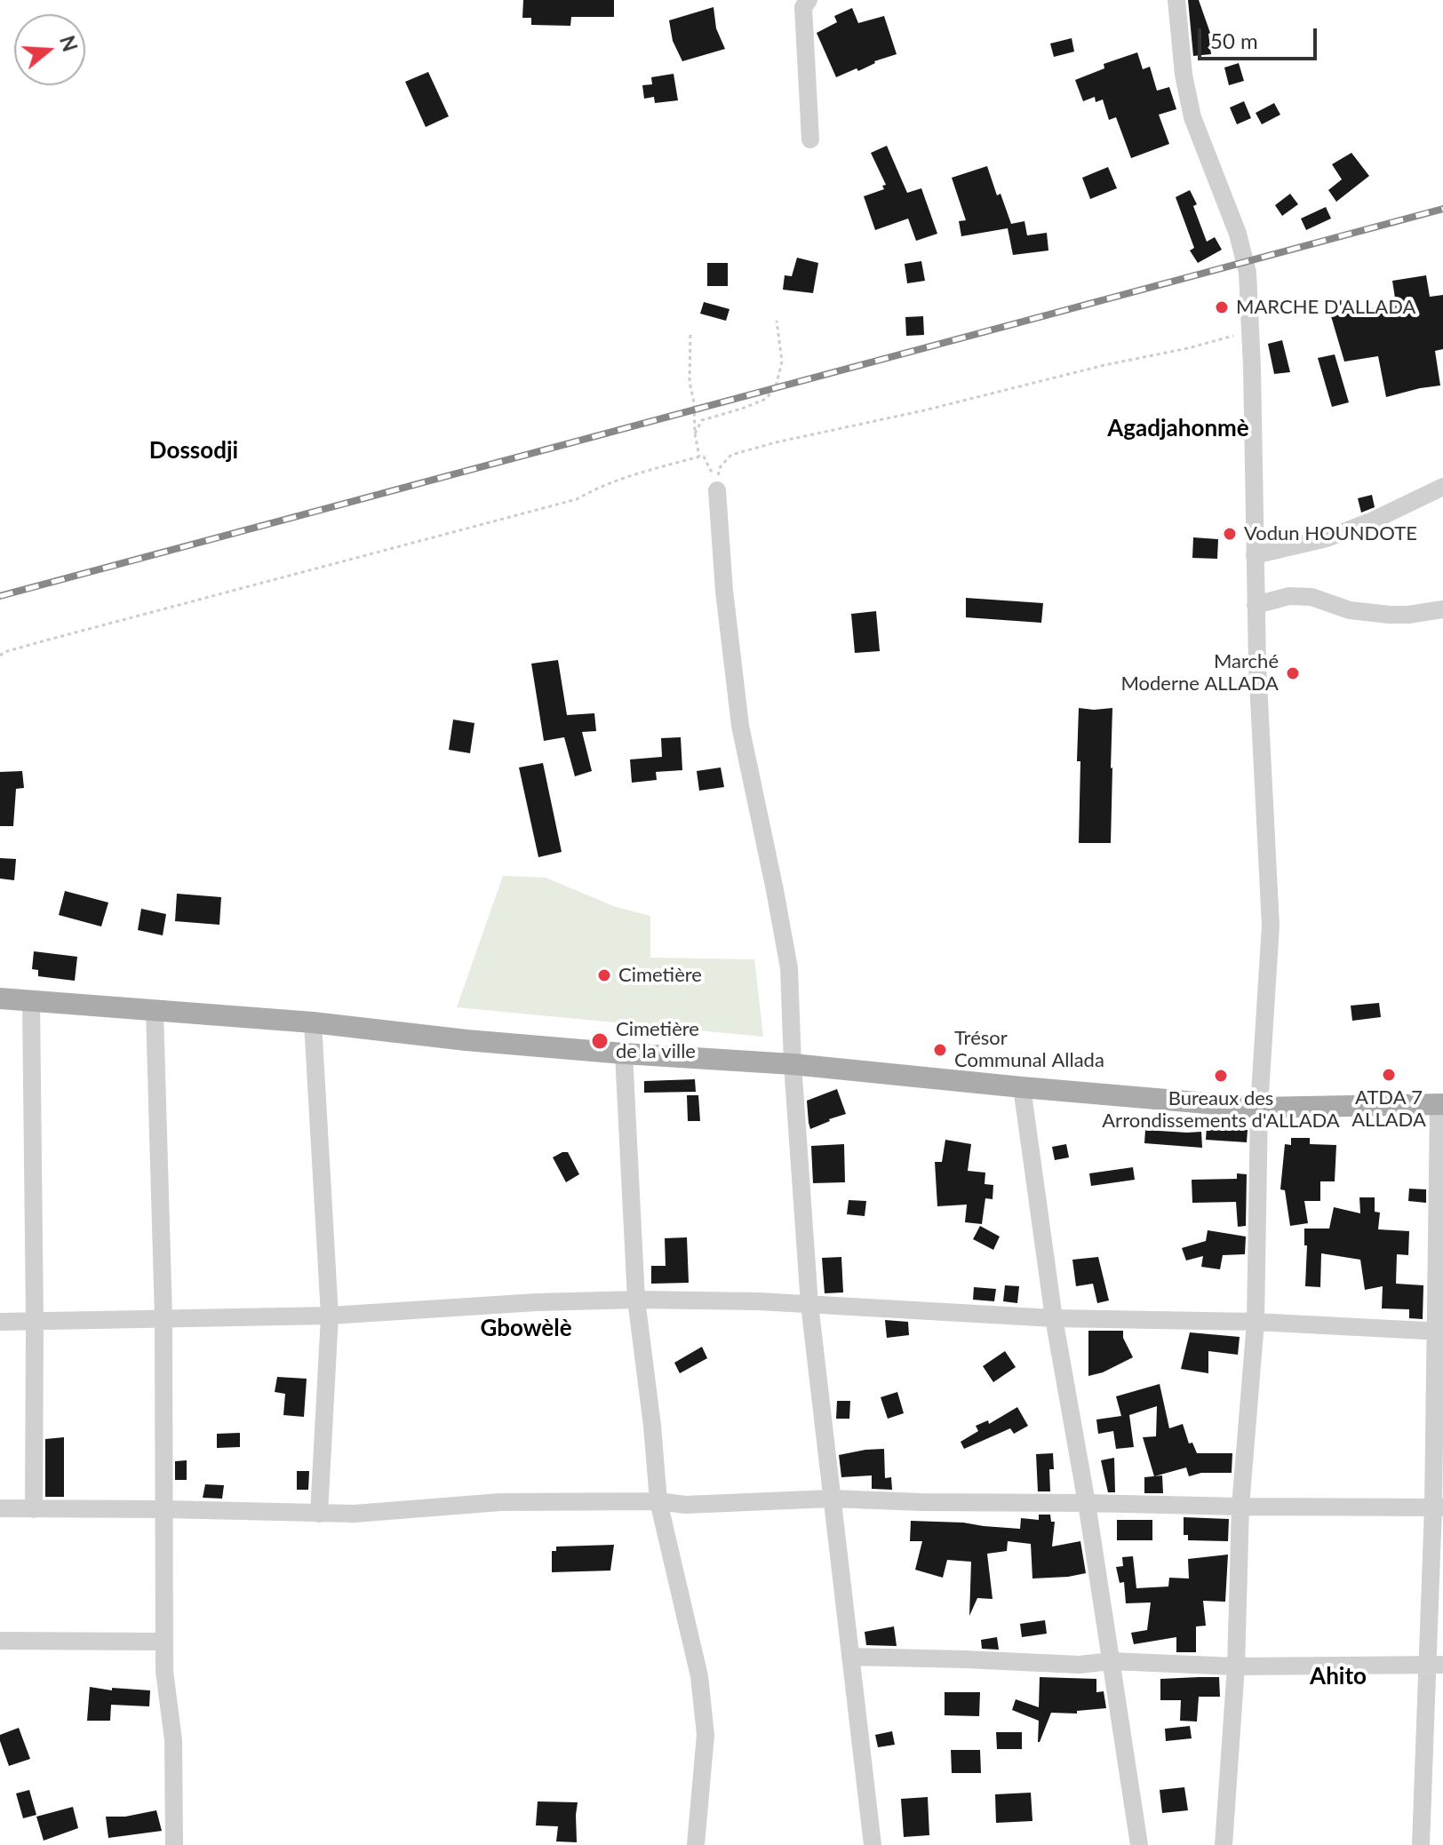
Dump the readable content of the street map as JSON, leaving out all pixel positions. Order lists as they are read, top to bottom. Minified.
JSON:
{"districts":["Agadjahonmè","Dossodji","Gbowèlè","Ahito"],"places":["MARCHE D'ALLADA","Vodun HOUNDOTE","Marché Moderne ALLADA","Cimetière","Cimetière de la ville","Trésor Communal Allada","ATDA 7 ALLADA","Bureaux des Arrondissements d'ALLADA"],"scale_bar":"50 m","north":"right"}
